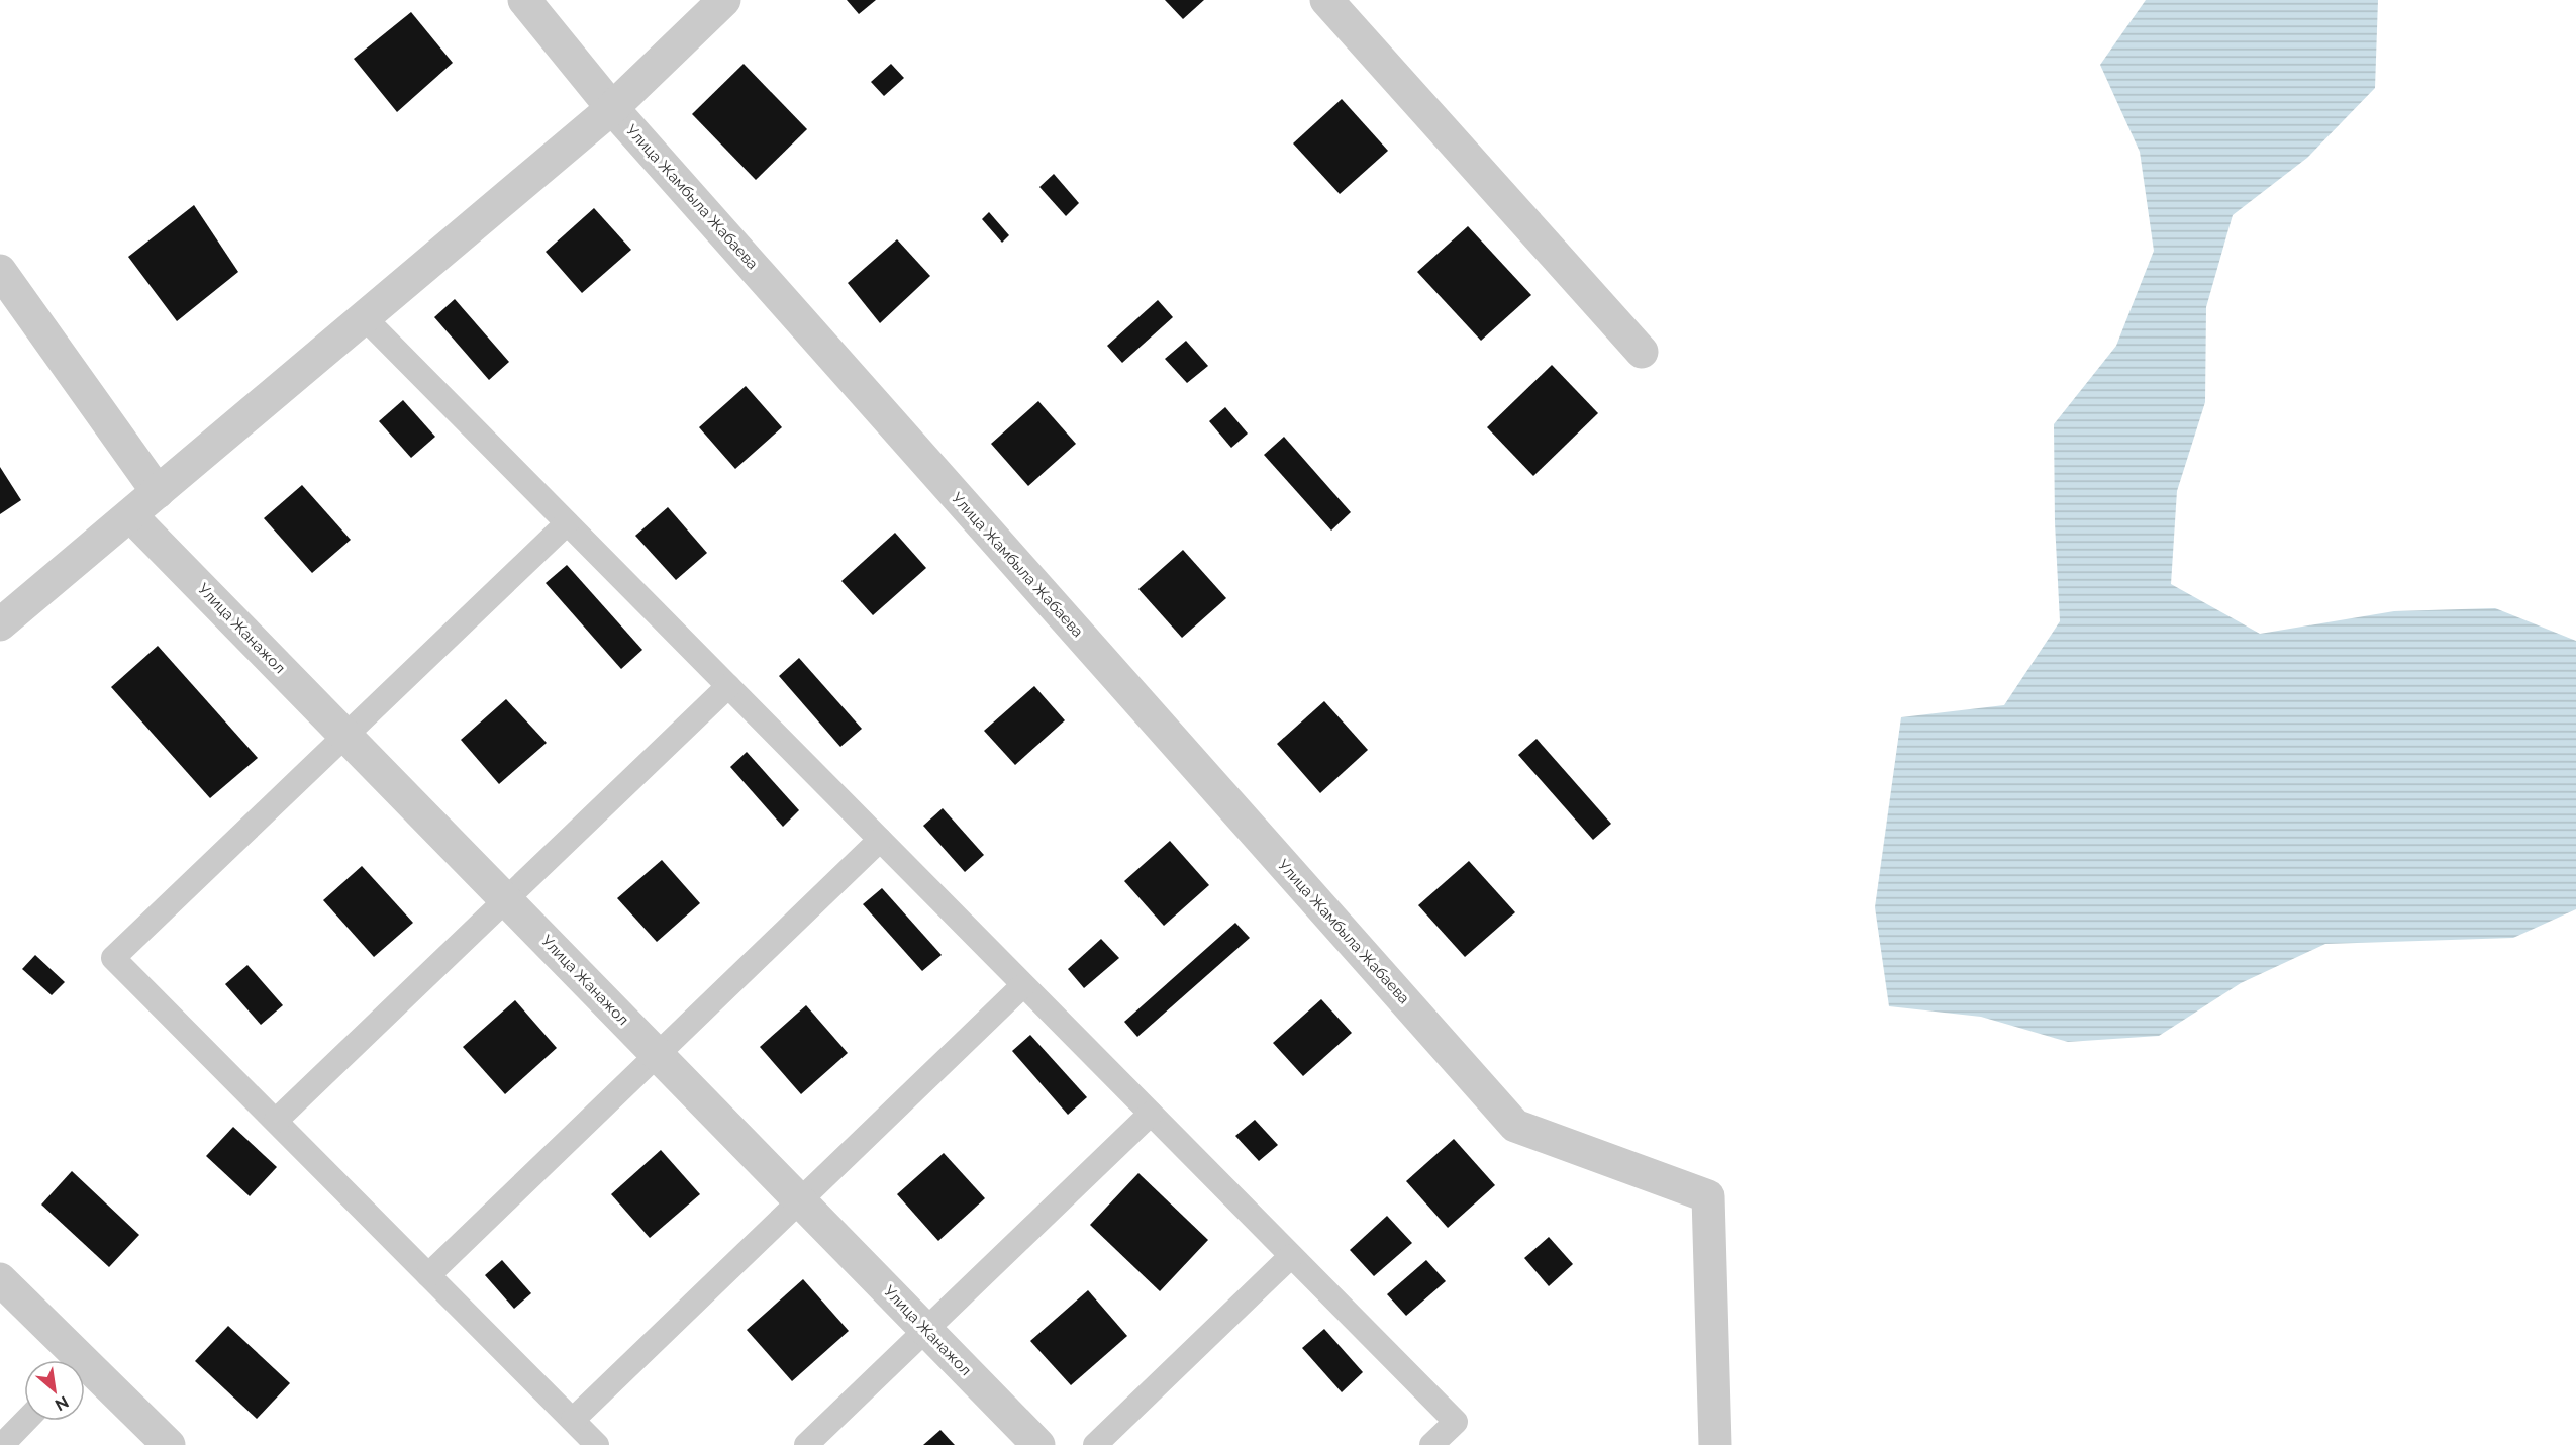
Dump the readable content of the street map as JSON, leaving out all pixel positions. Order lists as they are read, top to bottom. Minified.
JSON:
{"streets":{"street":["Улица Жамбыла Жабаева","Улица Жанажол"]},"north":"bottom right"}
